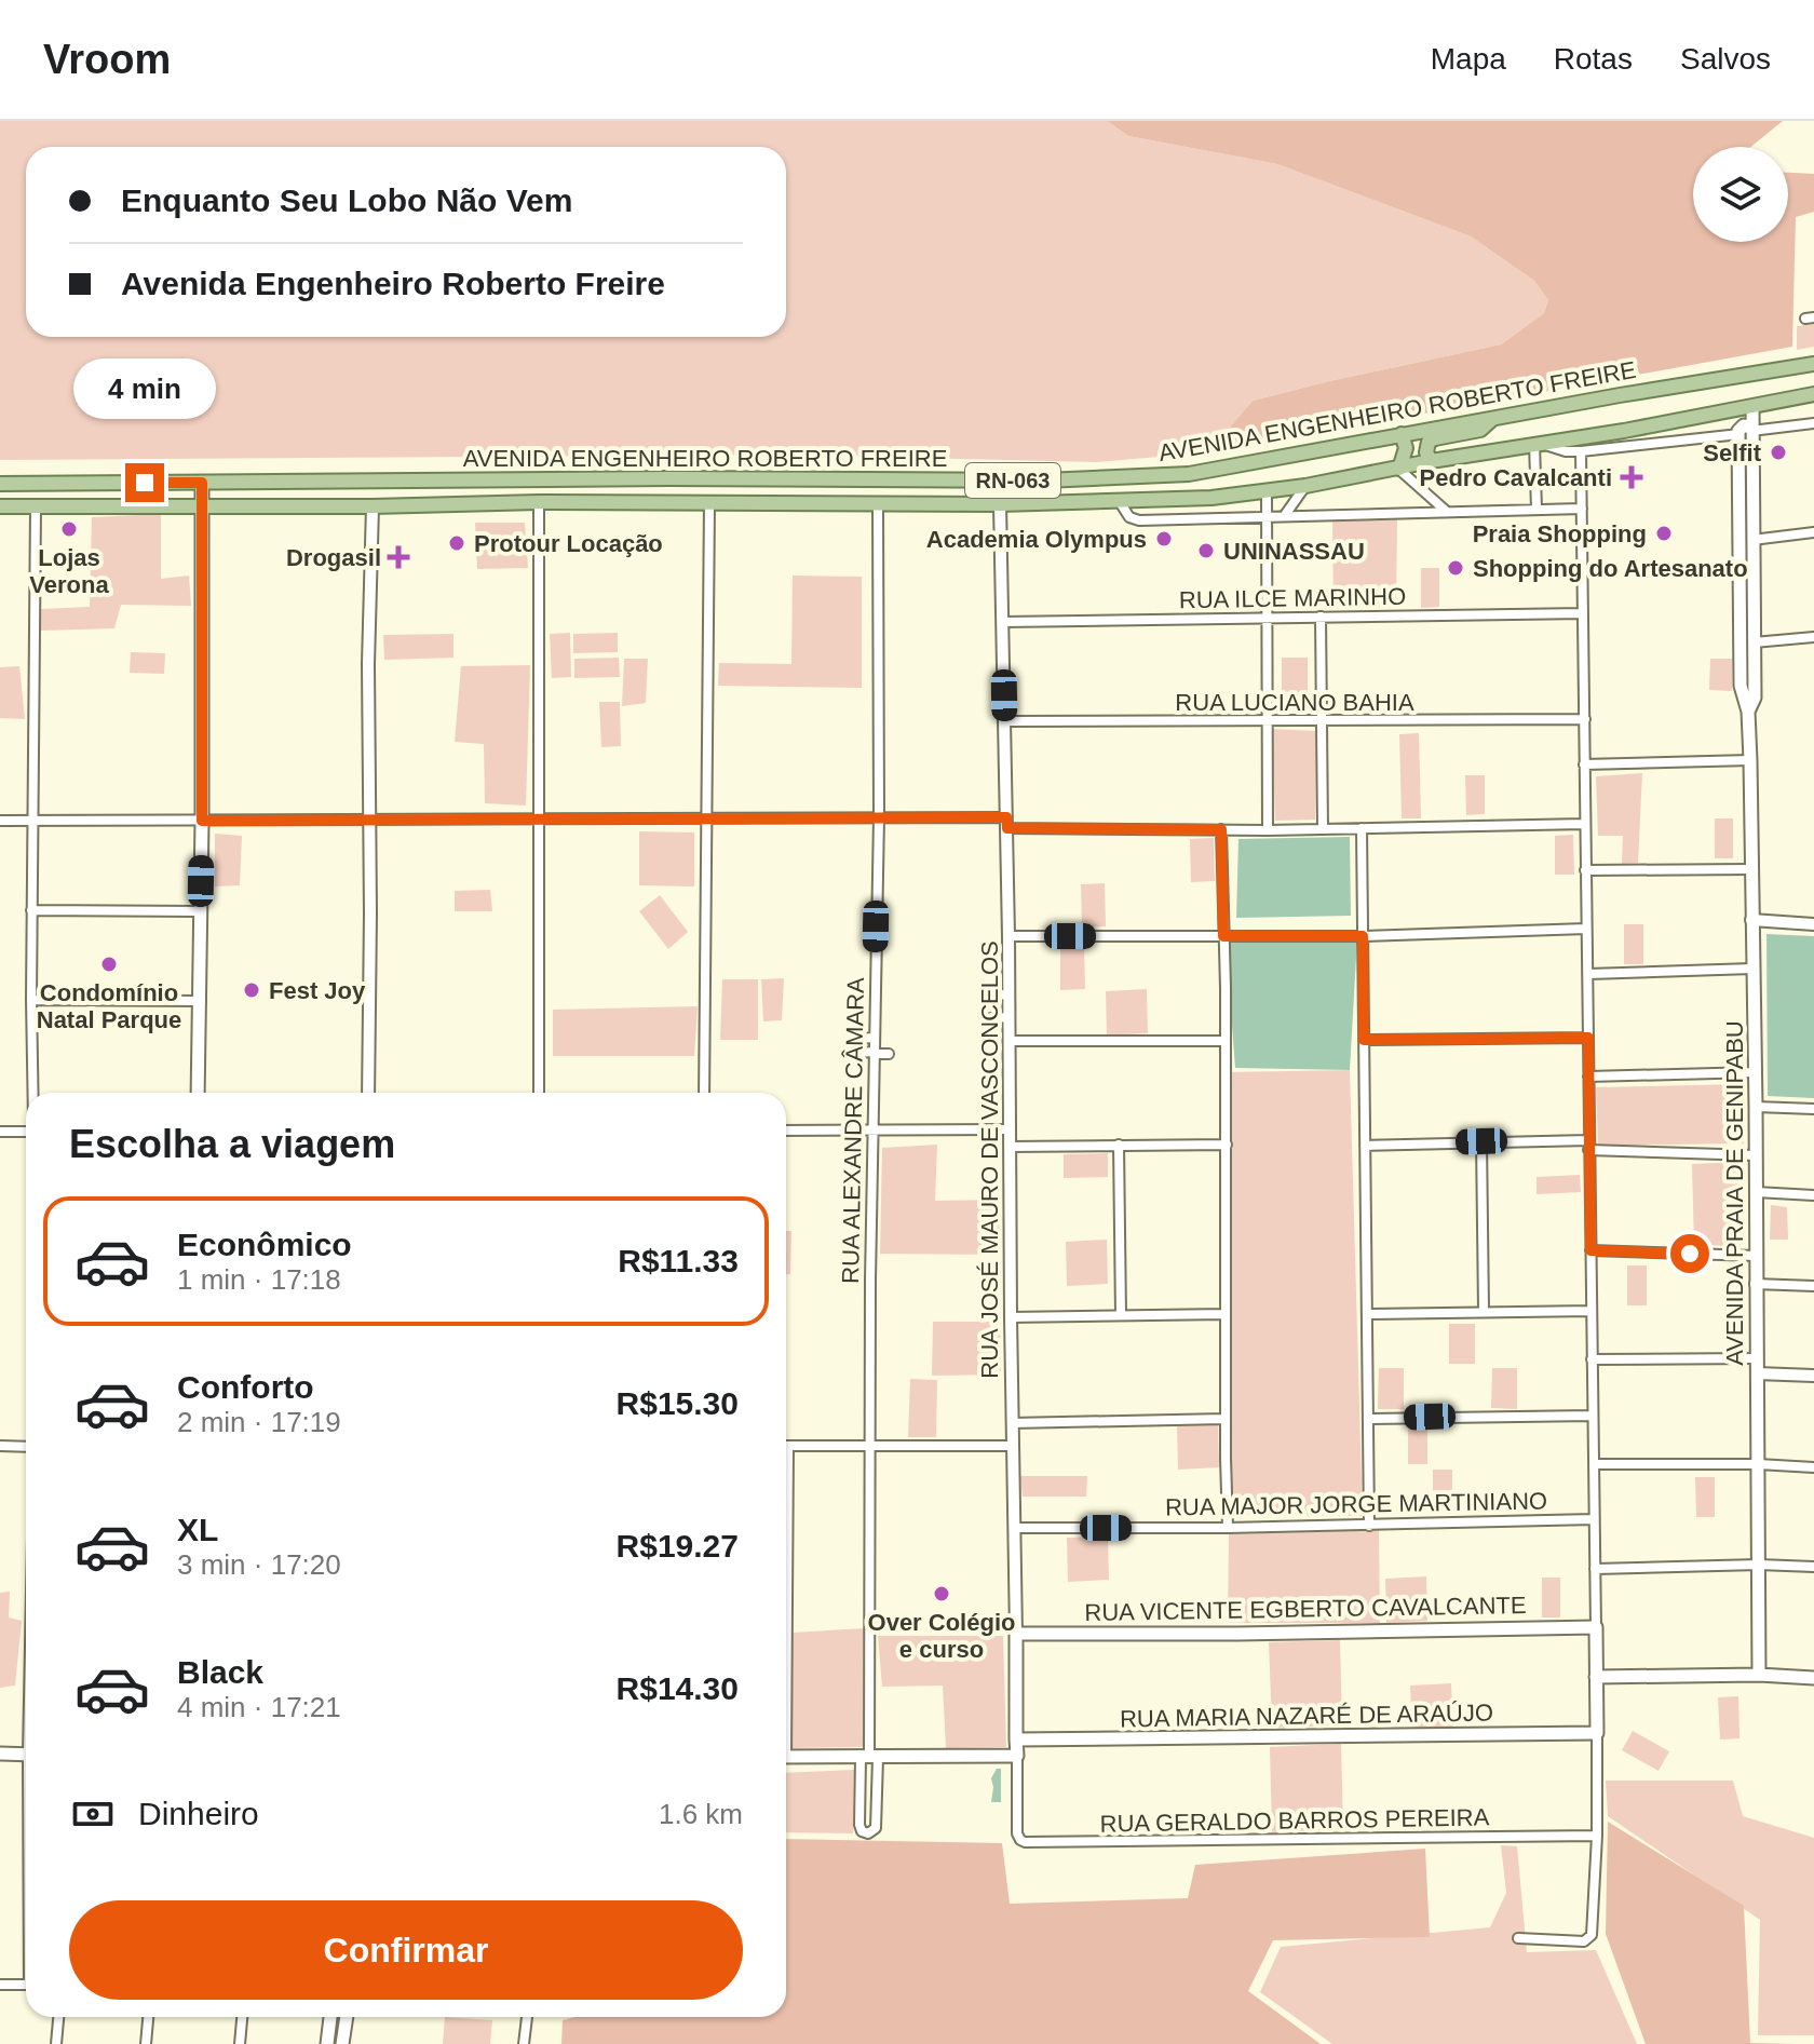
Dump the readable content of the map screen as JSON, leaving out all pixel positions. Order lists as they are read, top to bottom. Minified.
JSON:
{"streets":{"main road":["AVENIDA ENGENHEIRO ROBERTO FREIRE","RN-063","RUA JOSÉ MAURO DE VASCONCELOS","AVENIDA PRAIA DE GENIPABU","RUA VICENTE EGBERTO CAVALCANTE","RUA MARIA NAZARÉ DE ARAÚJO"],"street":["RUA ILCE MARINHO","RUA LUCIANO BAHIA","RUA ALEXANDRE CÂMARA","RUA MAJOR JORGE MARTINIANO","RUA GERALDO BARROS PEREIRA"]},"crossings":[["AVENIDA ENGENHEIRO ROBERTO FREIRE","RUA ALEXANDRE CÂMARA"],["AVENIDA ENGENHEIRO ROBERTO FREIRE","RUA JOSÉ MAURO DE VASCONCELOS"],["AVENIDA ENGENHEIRO ROBERTO FREIRE","AVENIDA PRAIA DE GENIPABU"],["RUA ILCE MARINHO","RUA JOSÉ MAURO DE VASCONCELOS"],["RUA LUCIANO BAHIA","RUA JOSÉ MAURO DE VASCONCELOS"],["RUA JOSÉ MAURO DE VASCONCELOS","RUA MAJOR JORGE MARTINIANO"],["RUA JOSÉ MAURO DE VASCONCELOS","RUA VICENTE EGBERTO CAVALCANTE"],["RUA JOSÉ MAURO DE VASCONCELOS","RUA MARIA NAZARÉ DE ARAÚJO"],["RUA JOSÉ MAURO DE VASCONCELOS","RUA GERALDO BARROS PEREIRA"]],"places":{"other":["Selfit","Lojas Verona","Praia Shopping","Academia Olympus","Protour Locação","UNINASSAU","Shopping do Artesanato","Condomínio Natal Parque","Fest Joy","Over Colégio e curso"],"health":["Pedro Cavalcanti","Drogasil"]},"page":{"header":"Vroom","nav":["Mapa","Rotas","Salvos"],"banner":["Enquanto Seu Lobo Não Vem","Avenida Engenheiro Roberto Freire"],"bubble":"4 min","heading":"Escolha a viagem","list":[{"name":"Econômico","note":"1 min · 17:18","value":"R$11.33"},{"name":"Conforto","note":"2 min · 17:19","value":"R$15.30"},{"name":"XL","note":"3 min · 17:20","value":"R$19.27"},{"name":"Black","note":"4 min · 17:21","value":"R$14.30"}],"pay":["Dinheiro","1.6 km"],"buttons":"Confirmar"}}
